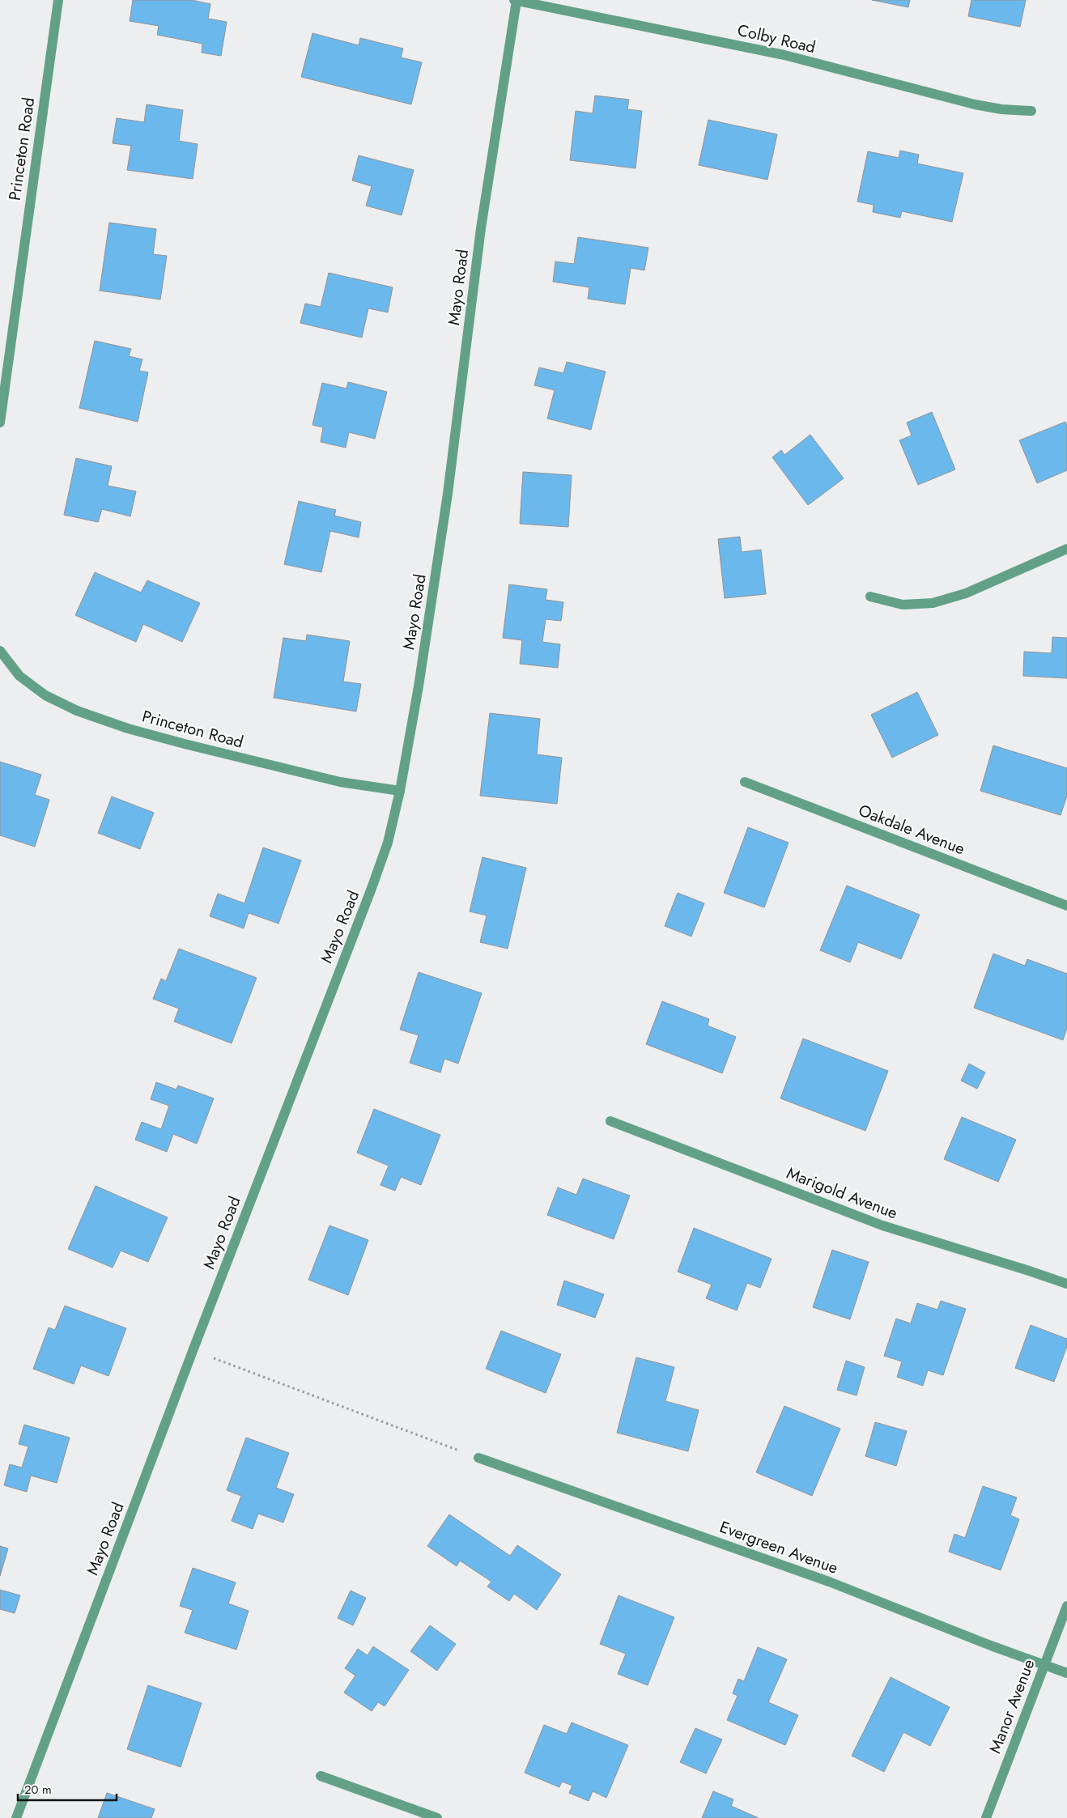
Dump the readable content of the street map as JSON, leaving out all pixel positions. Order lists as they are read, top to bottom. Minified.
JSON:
{"streets":{"street":["Colby Road","Princeton Road","Mayo Road","Oakdale Avenue","Marigold Avenue","Evergreen Avenue","Manor Avenue"]},"crossings":[["Colby Road","Mayo Road"],["Princeton Road","Mayo Road"],["Evergreen Avenue","Manor Avenue"]],"scale_bar":"20 m"}
